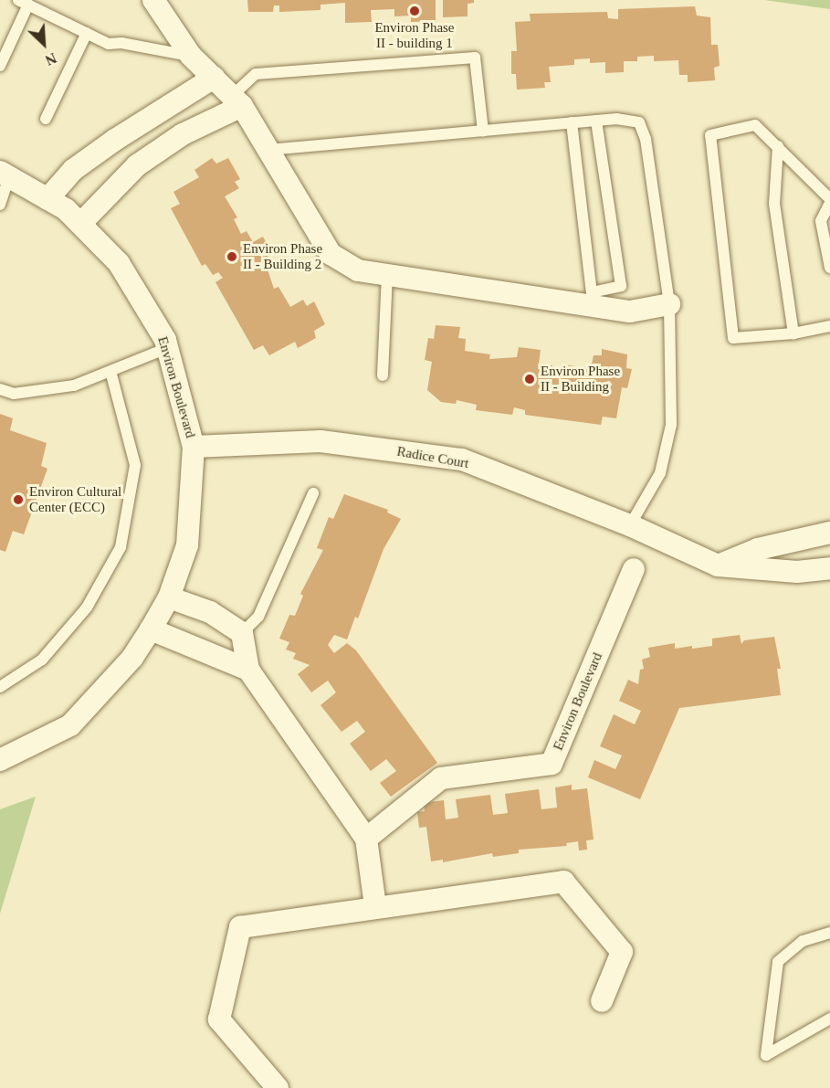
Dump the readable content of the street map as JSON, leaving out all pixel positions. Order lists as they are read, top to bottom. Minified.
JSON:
{"streets":{"street":["Environ Boulevard","Radice Court"]},"crossings":[["Environ Boulevard","Radice Court"]],"places":["Environ Phase II - building 1","Environ Phase II - Building 2","Environ Phase II - Building","Environ Cultural Center (ECC)"],"north":"bottom right"}
